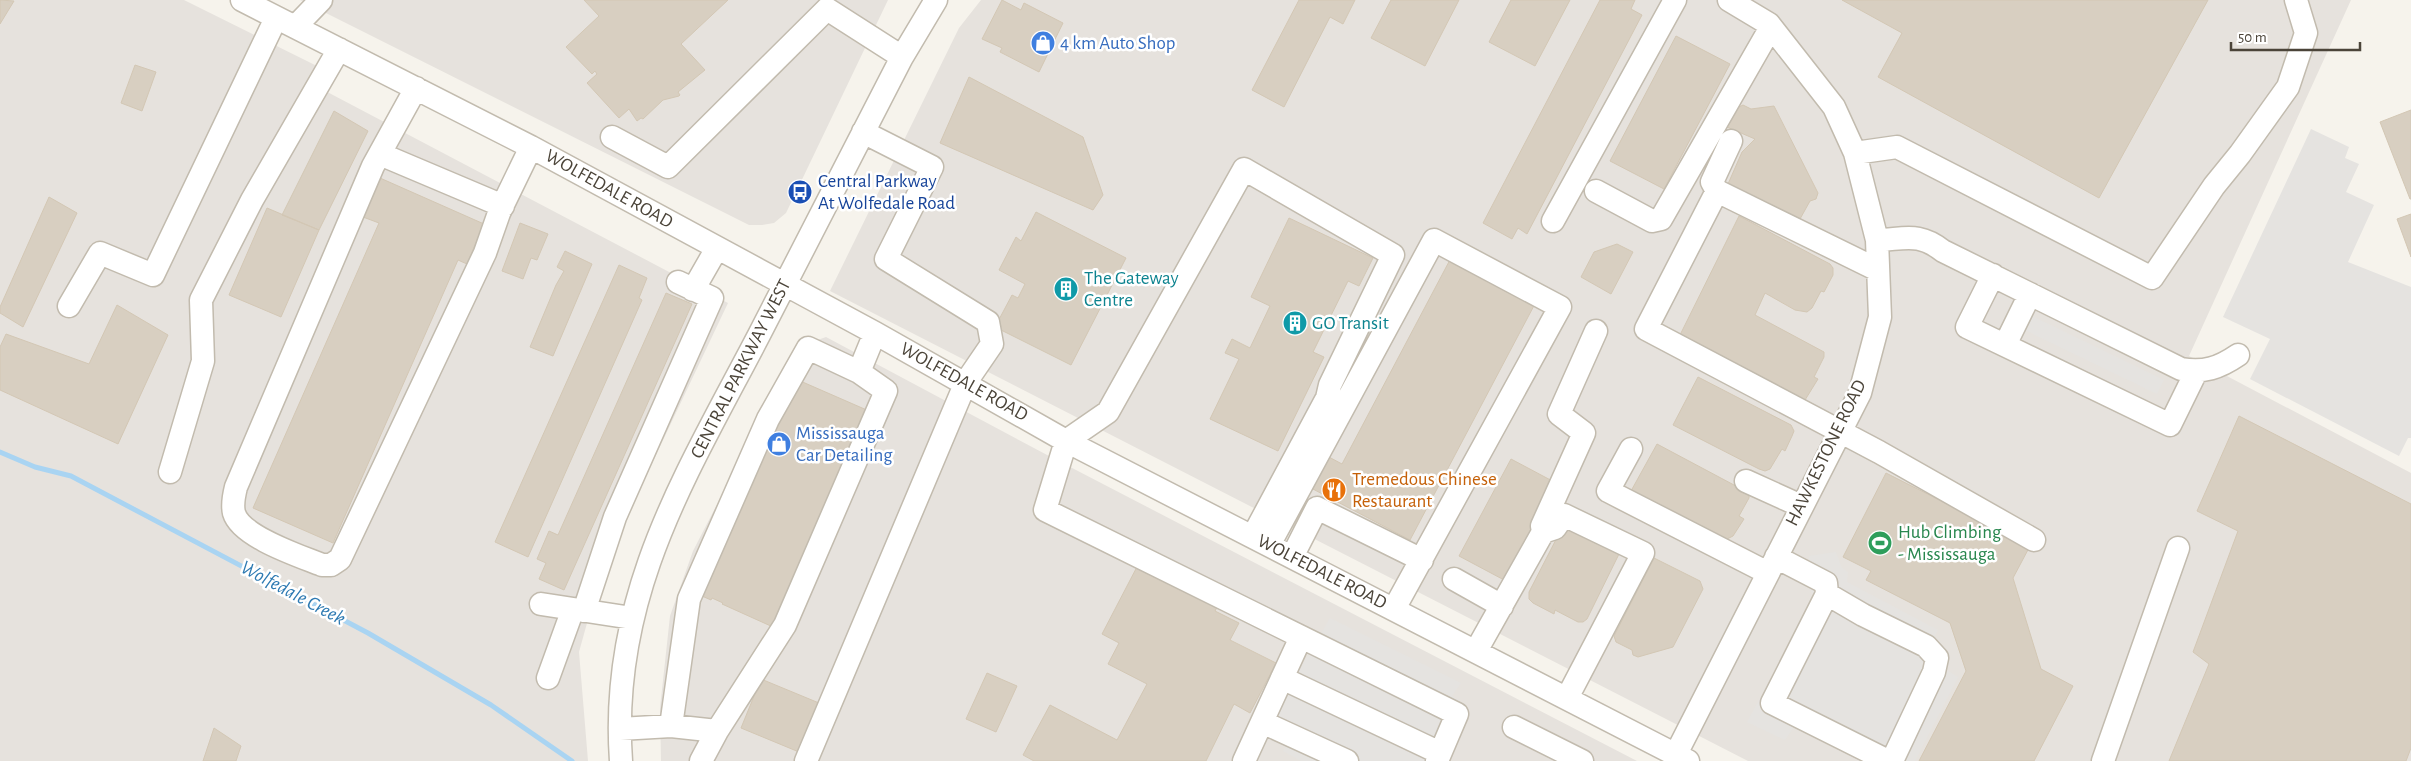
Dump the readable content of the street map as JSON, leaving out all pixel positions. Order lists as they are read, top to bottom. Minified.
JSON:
{"streets":{"street":["WOLFEDALE ROAD","CENTRAL PARKWAY WEST","HAWKESTONE ROAD"]},"crossings":[["WOLFEDALE ROAD","CENTRAL PARKWAY WEST"],["WOLFEDALE ROAD","HAWKESTONE ROAD"]],"water":["Wolfedale Creek"],"places":{"shop":["4 km Auto Shop","Mississauga Car Detailing"],"bus stop":["Central Parkway At Wolfedale Road"],"building":["The Gateway Centre","GO Transit"],"restaurant":["Tremedous Chinese Restaurant"],"sports":["Hub Climbing - Mississauga"]},"scale_bar":"50 m"}
